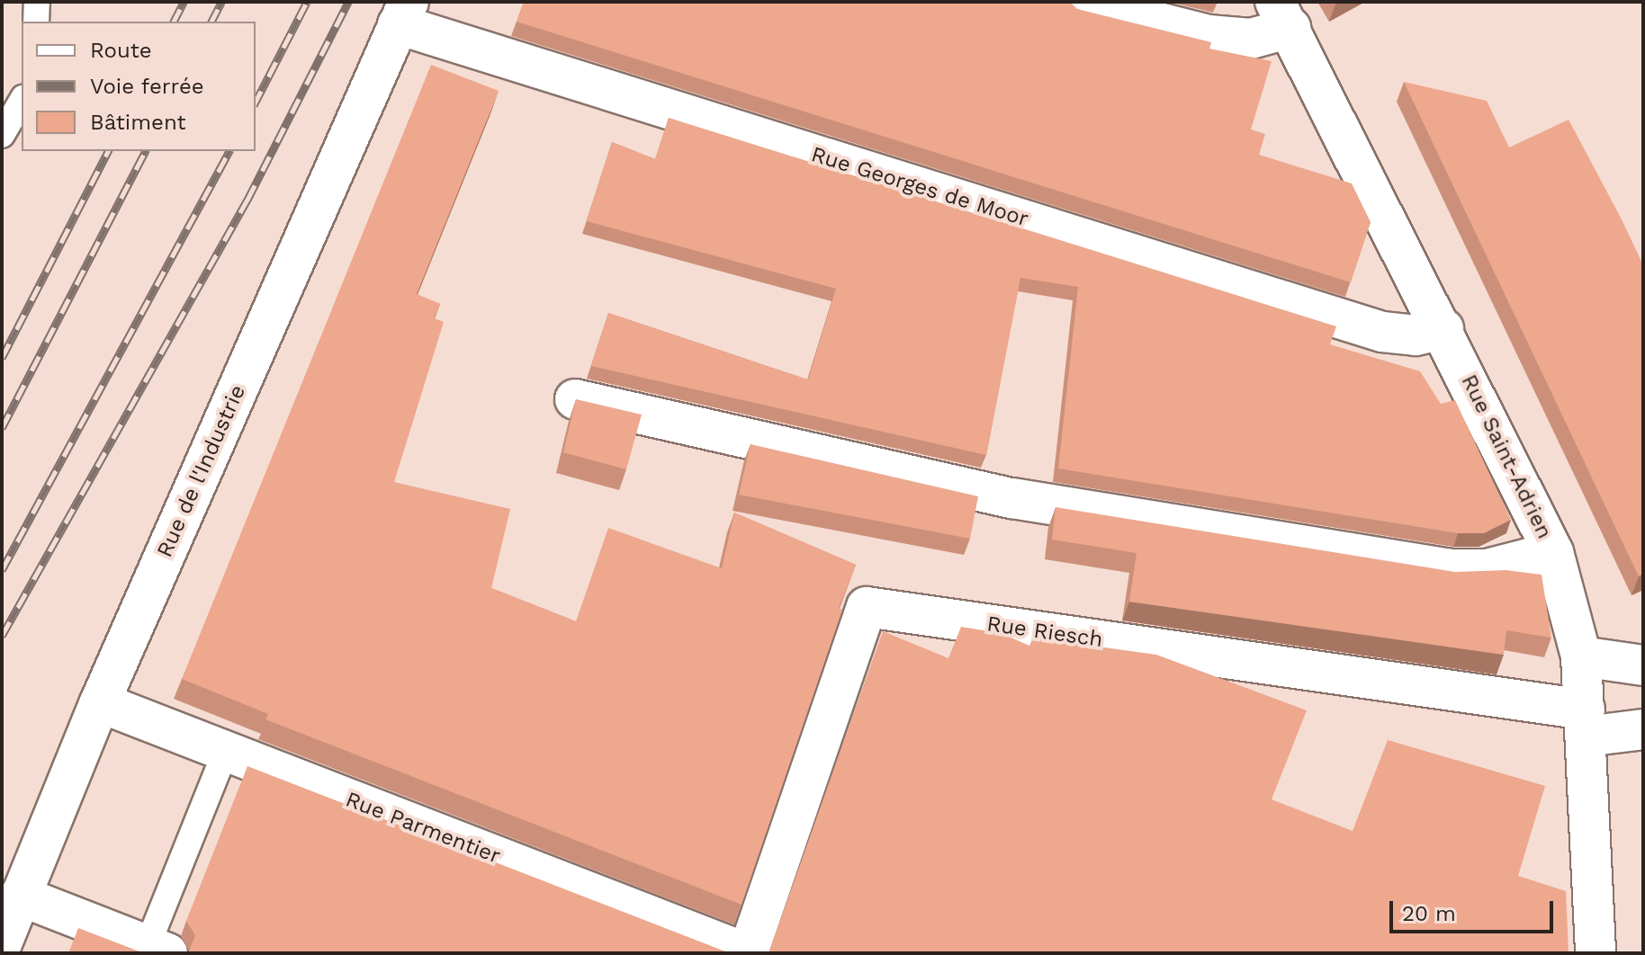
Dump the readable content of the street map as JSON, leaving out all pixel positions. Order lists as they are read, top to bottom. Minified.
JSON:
{"streets":{"street":["Rue Georges de Moor","Rue Saint-Adrien","Rue de l'Industrie","Rue Riesch","Rue Parmentier"]},"crossings":[["Rue Georges de Moor","Rue Saint-Adrien"],["Rue Georges de Moor","Rue de l'Industrie"],["Rue Saint-Adrien","Rue Riesch"],["Rue de l'Industrie","Rue Parmentier"],["Rue Riesch","Rue Parmentier"]],"legend":["Route","Voie ferrée","Bâtiment"],"scale_bar":"20 m"}
